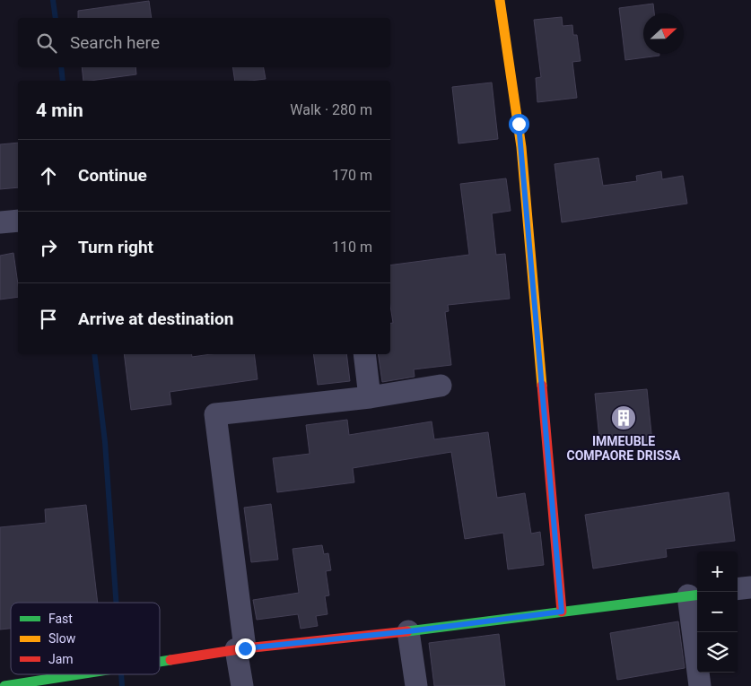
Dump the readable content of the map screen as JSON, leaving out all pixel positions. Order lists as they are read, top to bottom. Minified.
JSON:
{"places":{"building":["IMMEUBLE COMPAORE DRISSA"]},"legend":["Fast","Slow","Jam"],"north":"right","page":{"search":"Search here","heading":["4 min","Walk · 280 m"],"list":[["Continue","170 m"],["Turn right","110 m"],"Arrive at destination"],"map_buttons":["+","−"]}}
